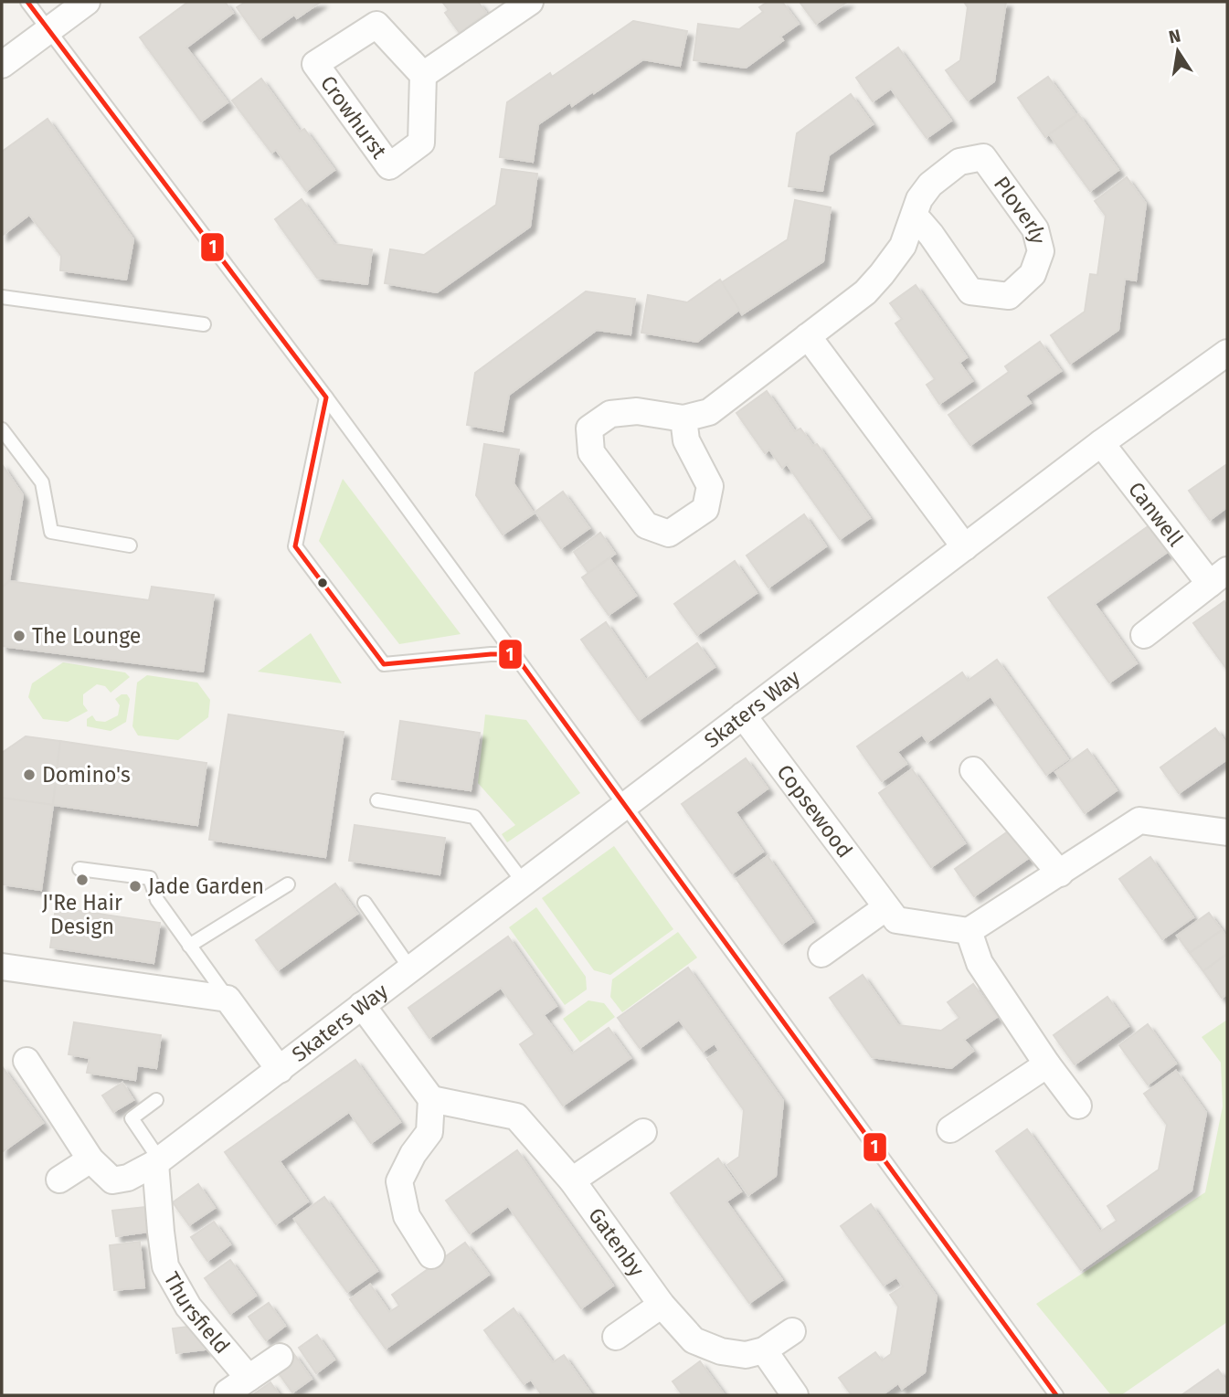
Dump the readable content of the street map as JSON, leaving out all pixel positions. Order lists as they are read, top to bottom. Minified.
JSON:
{"streets":{"street":["Crowhurst","Ploverly","Canwell","Skaters Way","Copsewood","Gatenby","Thursfield"]},"crossings":[["Canwell","Skaters Way"],["Skaters Way","Copsewood"],["Skaters Way","Thursfield"]],"places":["The Lounge","Domino's","J'Re Hair Design","Jade Garden"],"lines":["transit line 1"],"north":"top"}
